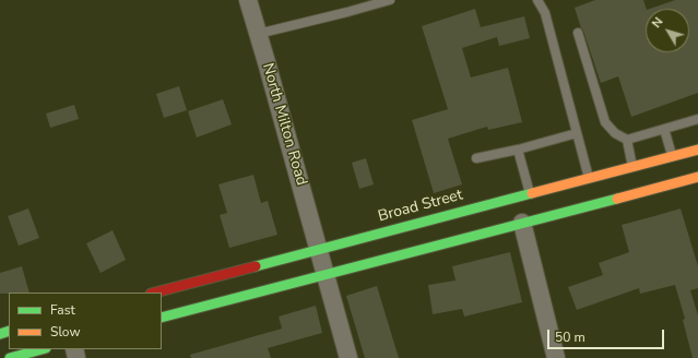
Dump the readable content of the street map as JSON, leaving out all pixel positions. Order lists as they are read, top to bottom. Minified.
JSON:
{"streets":{"main road":["Broad Street"],"street":["North Milton Road"]},"crossings":[["North Milton Road","Broad Street"]],"legend":["Fast","Slow"],"scale_bar":"50 m","north":"top left"}
